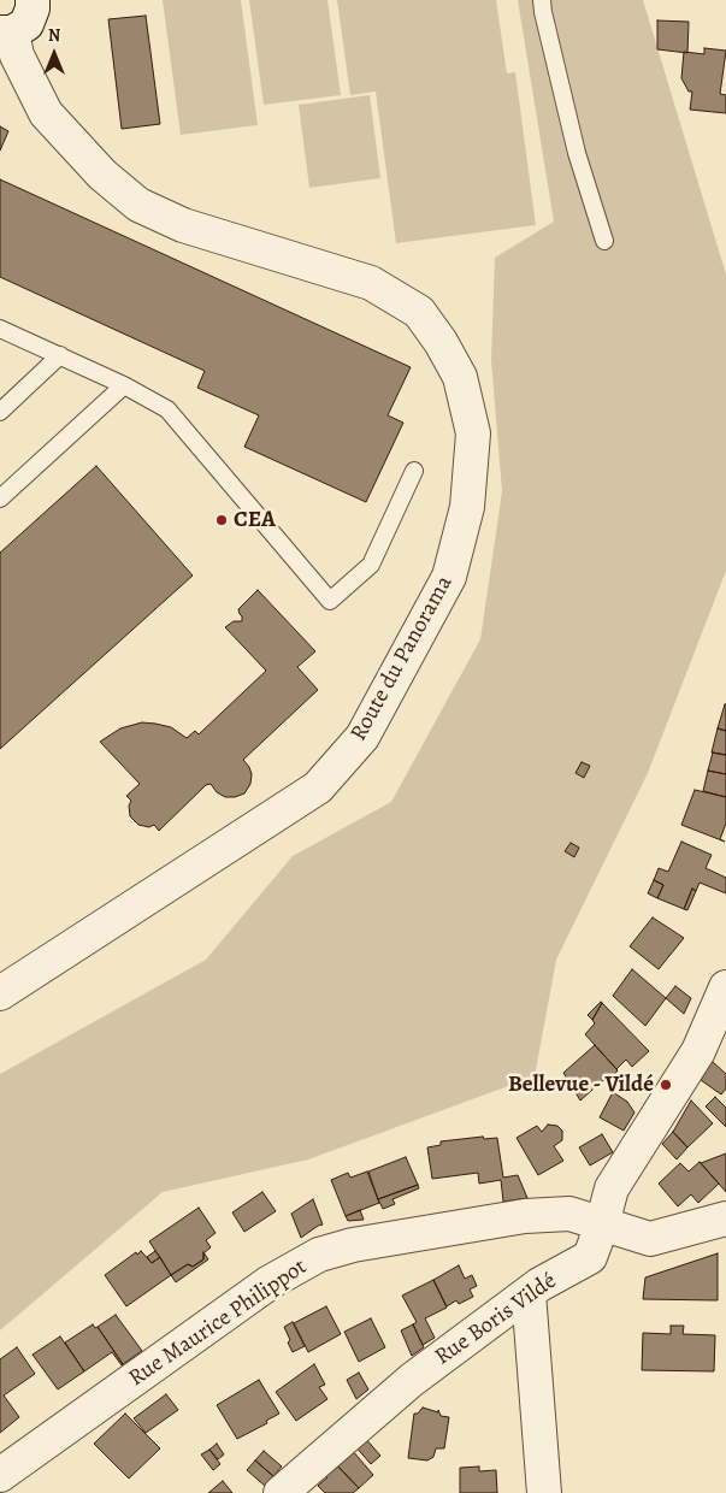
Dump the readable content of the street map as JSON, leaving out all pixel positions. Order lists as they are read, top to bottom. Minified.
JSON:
{"streets":{"street":["Route du Panorama","Rue Boris Vildé","Rue Maurice Philippot"]},"crossings":[["Rue Boris Vildé","Rue Maurice Philippot"]],"places":["CEA","Bellevue - Vildé"],"north":"top"}
